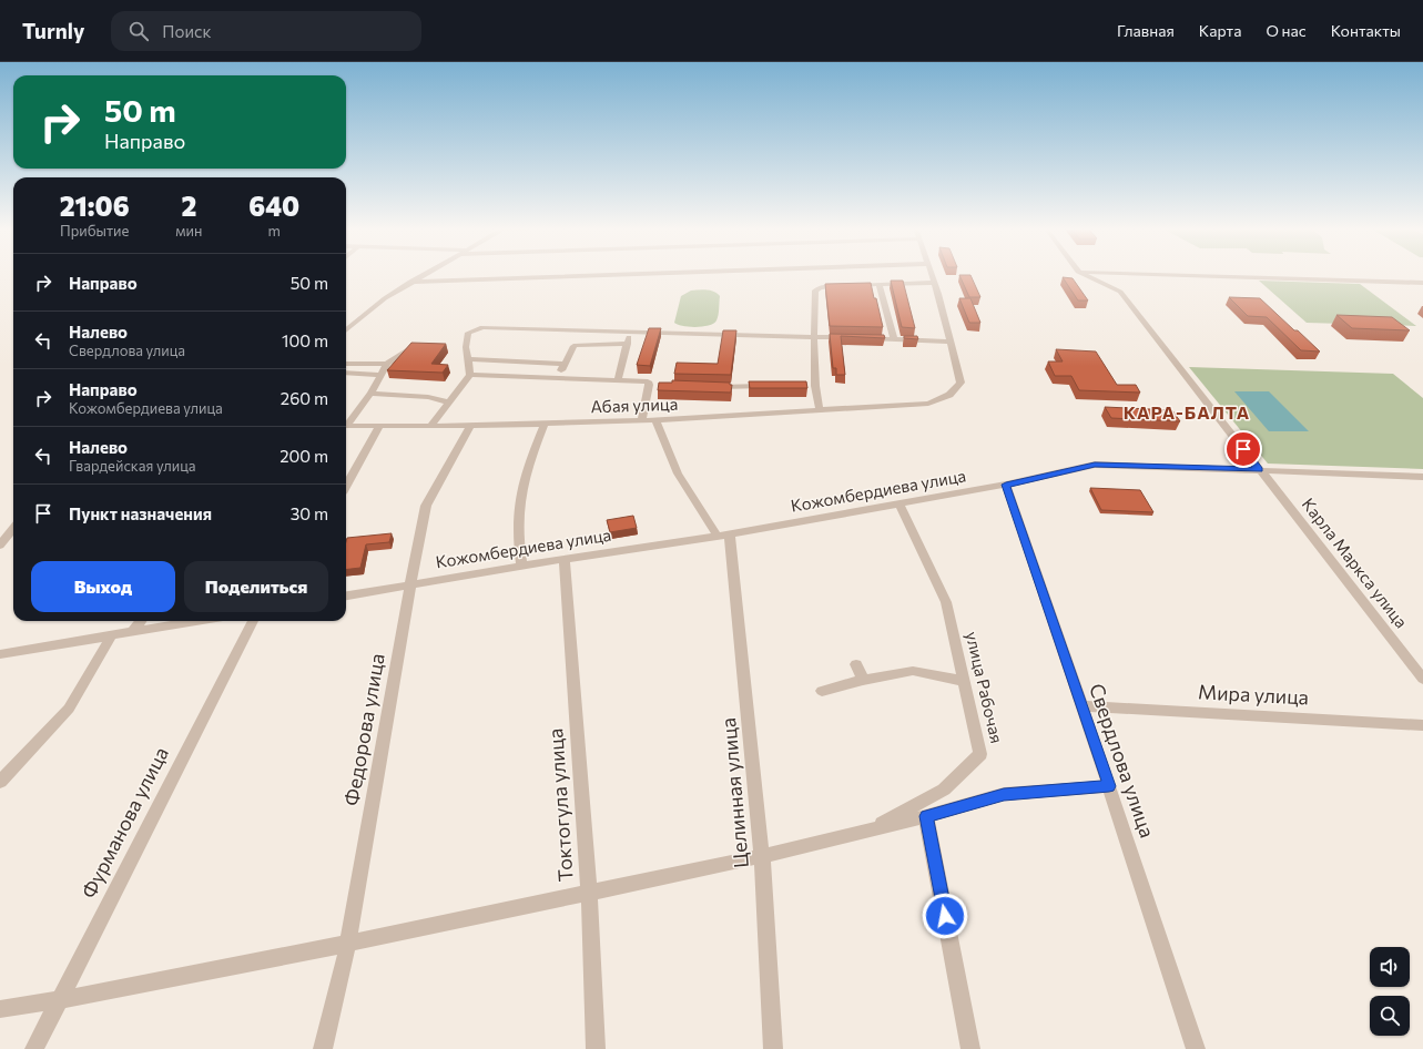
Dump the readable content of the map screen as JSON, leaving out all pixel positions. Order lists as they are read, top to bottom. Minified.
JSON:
{"streets":{"street":["Абая улица","Кожомбердиева улица","Карла Маркса улица","улица Рабочая","Мира улица","Федорова улица","Свердлова улица","Целинная улица","Токтогула улица","Фурманова улица"]},"crossings":[["Абая улица","Федорова улица"],["Абая улица","Целинная улица"],["Кожомбердиева улица","Карла Маркса улица"],["Кожомбердиева улица","улица Рабочая"],["Кожомбердиева улица","Федорова улица"],["Кожомбердиева улица","Свердлова улица"],["Кожомбердиева улица","Целинная улица"],["Кожомбердиева улица","Токтогула улица"],["Мира улица","Свердлова улица"]],"districts":["КАРА-БАЛТА"],"page":{"header":"Turnly","search":"Поиск","nav":["Главная","Карта","О нас","Контакты"],"turn":["50 m","Направо"],"eta":["21:06","Прибытие","2","мин","640","m"],"list":[{"name":"Направо","value":"50 m"},{"name":"Налево","note":"Свердлова улица","value":"100 m"},{"name":"Направо","note":"Кожомбердиева улица","value":"260 m"},{"name":"Налево","note":"Гвардейская улица","value":"200 m"},{"name":"Пункт назначения","value":"30 m"}],"buttons":["Выход","Поделиться"]}}
